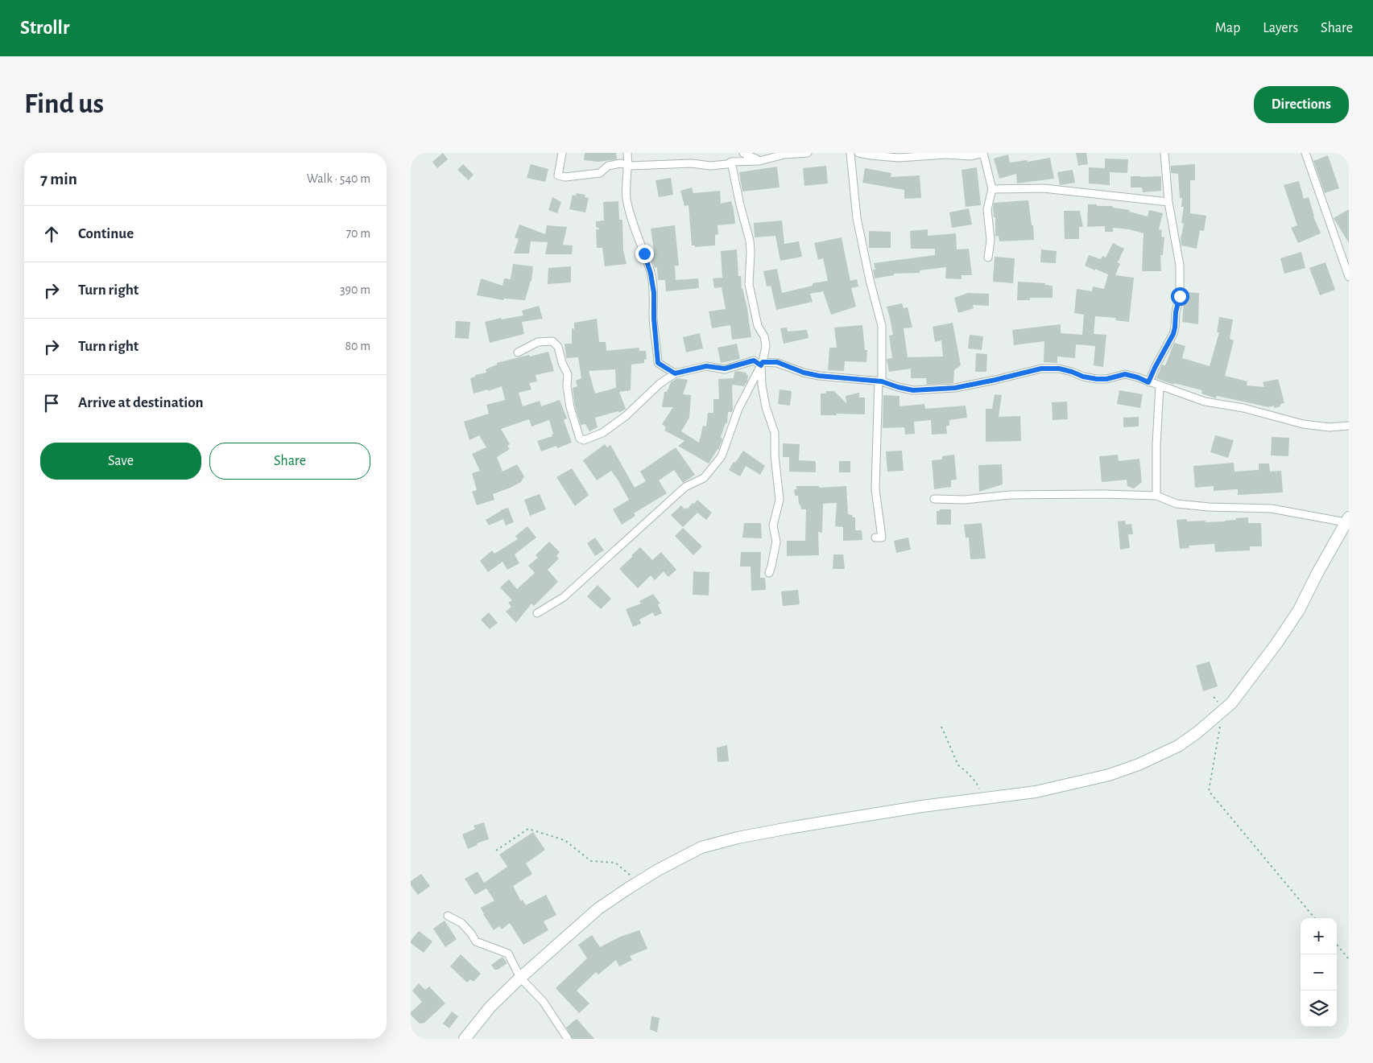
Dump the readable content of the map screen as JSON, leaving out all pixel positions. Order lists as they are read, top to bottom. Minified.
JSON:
{"page":{"header":"Strollr","nav":["Map","Layers","Share"],"buttons":["Directions",["Save","Share"]],"title":"Find us","heading":["7 min","Walk · 540 m"],"list":[["Continue","70 m"],["Turn right","390 m"],["Turn right","80 m"],"Arrive at destination"],"map_buttons":["+","−"]}}
